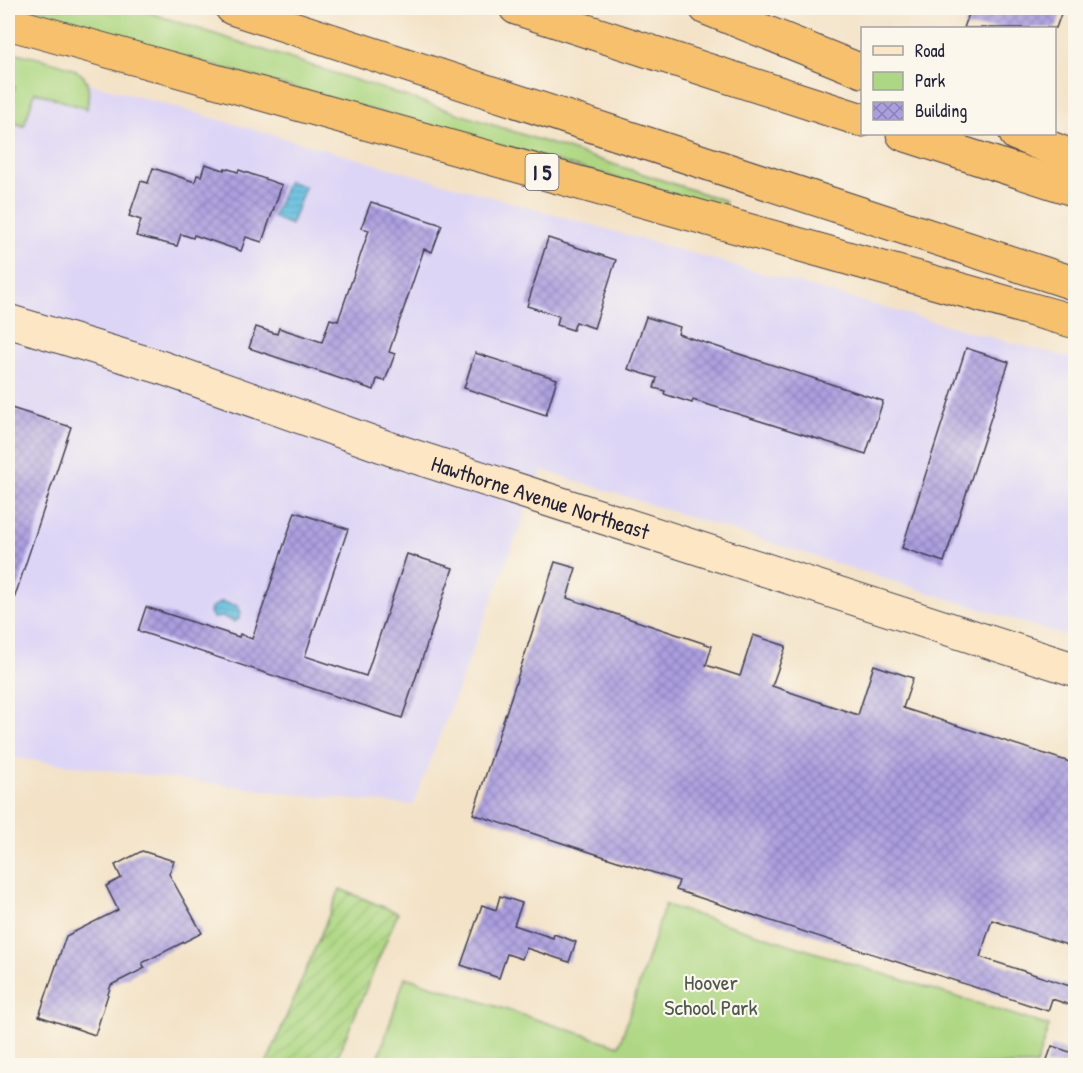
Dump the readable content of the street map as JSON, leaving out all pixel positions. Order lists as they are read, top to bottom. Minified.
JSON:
{"streets":{"highway":["I 5"],"main road":["Hawthorne Avenue Northeast"]},"parks":["Hoover School Park"],"legend":["Road","Park","Building"]}
